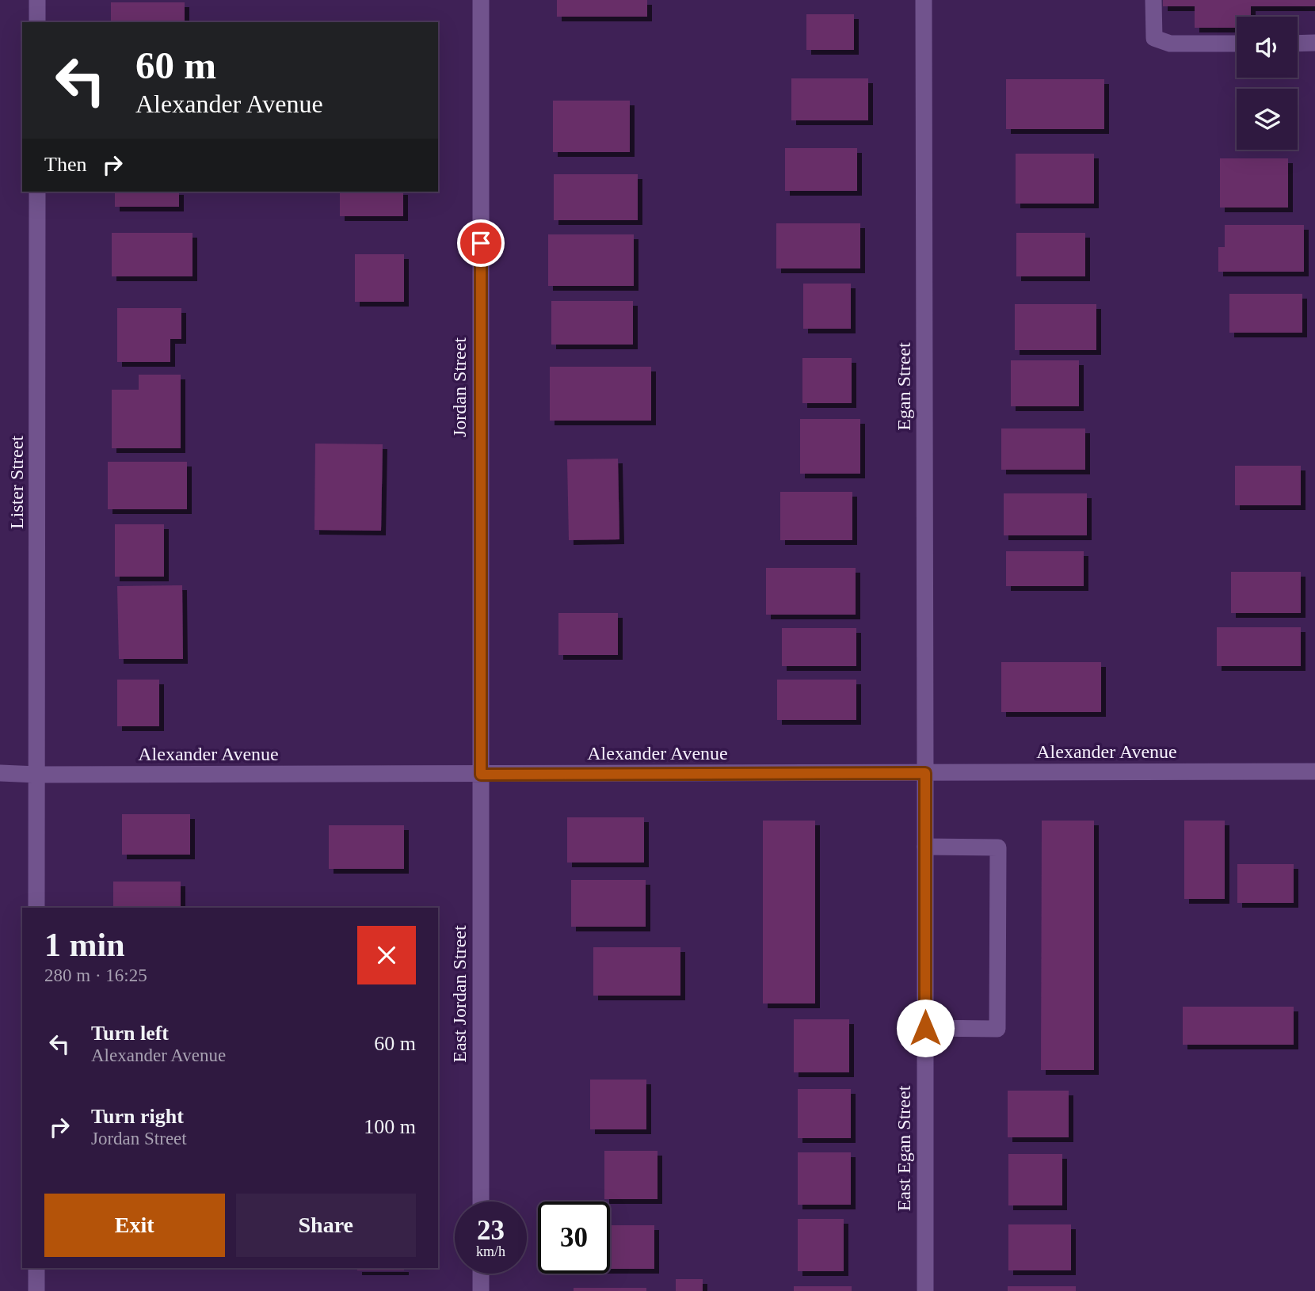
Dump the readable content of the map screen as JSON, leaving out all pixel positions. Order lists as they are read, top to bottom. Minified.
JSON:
{"streets":{"street":["Egan Street","Jordan Street","Lister Street","Alexander Avenue","East Jordan Street","East Egan Street"]},"crossings":[["Egan Street","Alexander Avenue"],["Egan Street","East Egan Street"],["Jordan Street","Alexander Avenue"],["Jordan Street","East Jordan Street"],["Lister Street","Alexander Avenue"],["Alexander Avenue","East Jordan Street"],["Alexander Avenue","East Egan Street"]],"page":{"turn":["60 m","Alexander Avenue"],"then":"Then","heading":["1 min","280 m · 16:25"],"list":[{"name":"Turn left","note":"Alexander Avenue","value":"60 m"},{"name":"Turn right","note":"Jordan Street","value":"100 m"}],"buttons":["Exit","Share"],"speed":"23 km/h","limit":"30"}}
